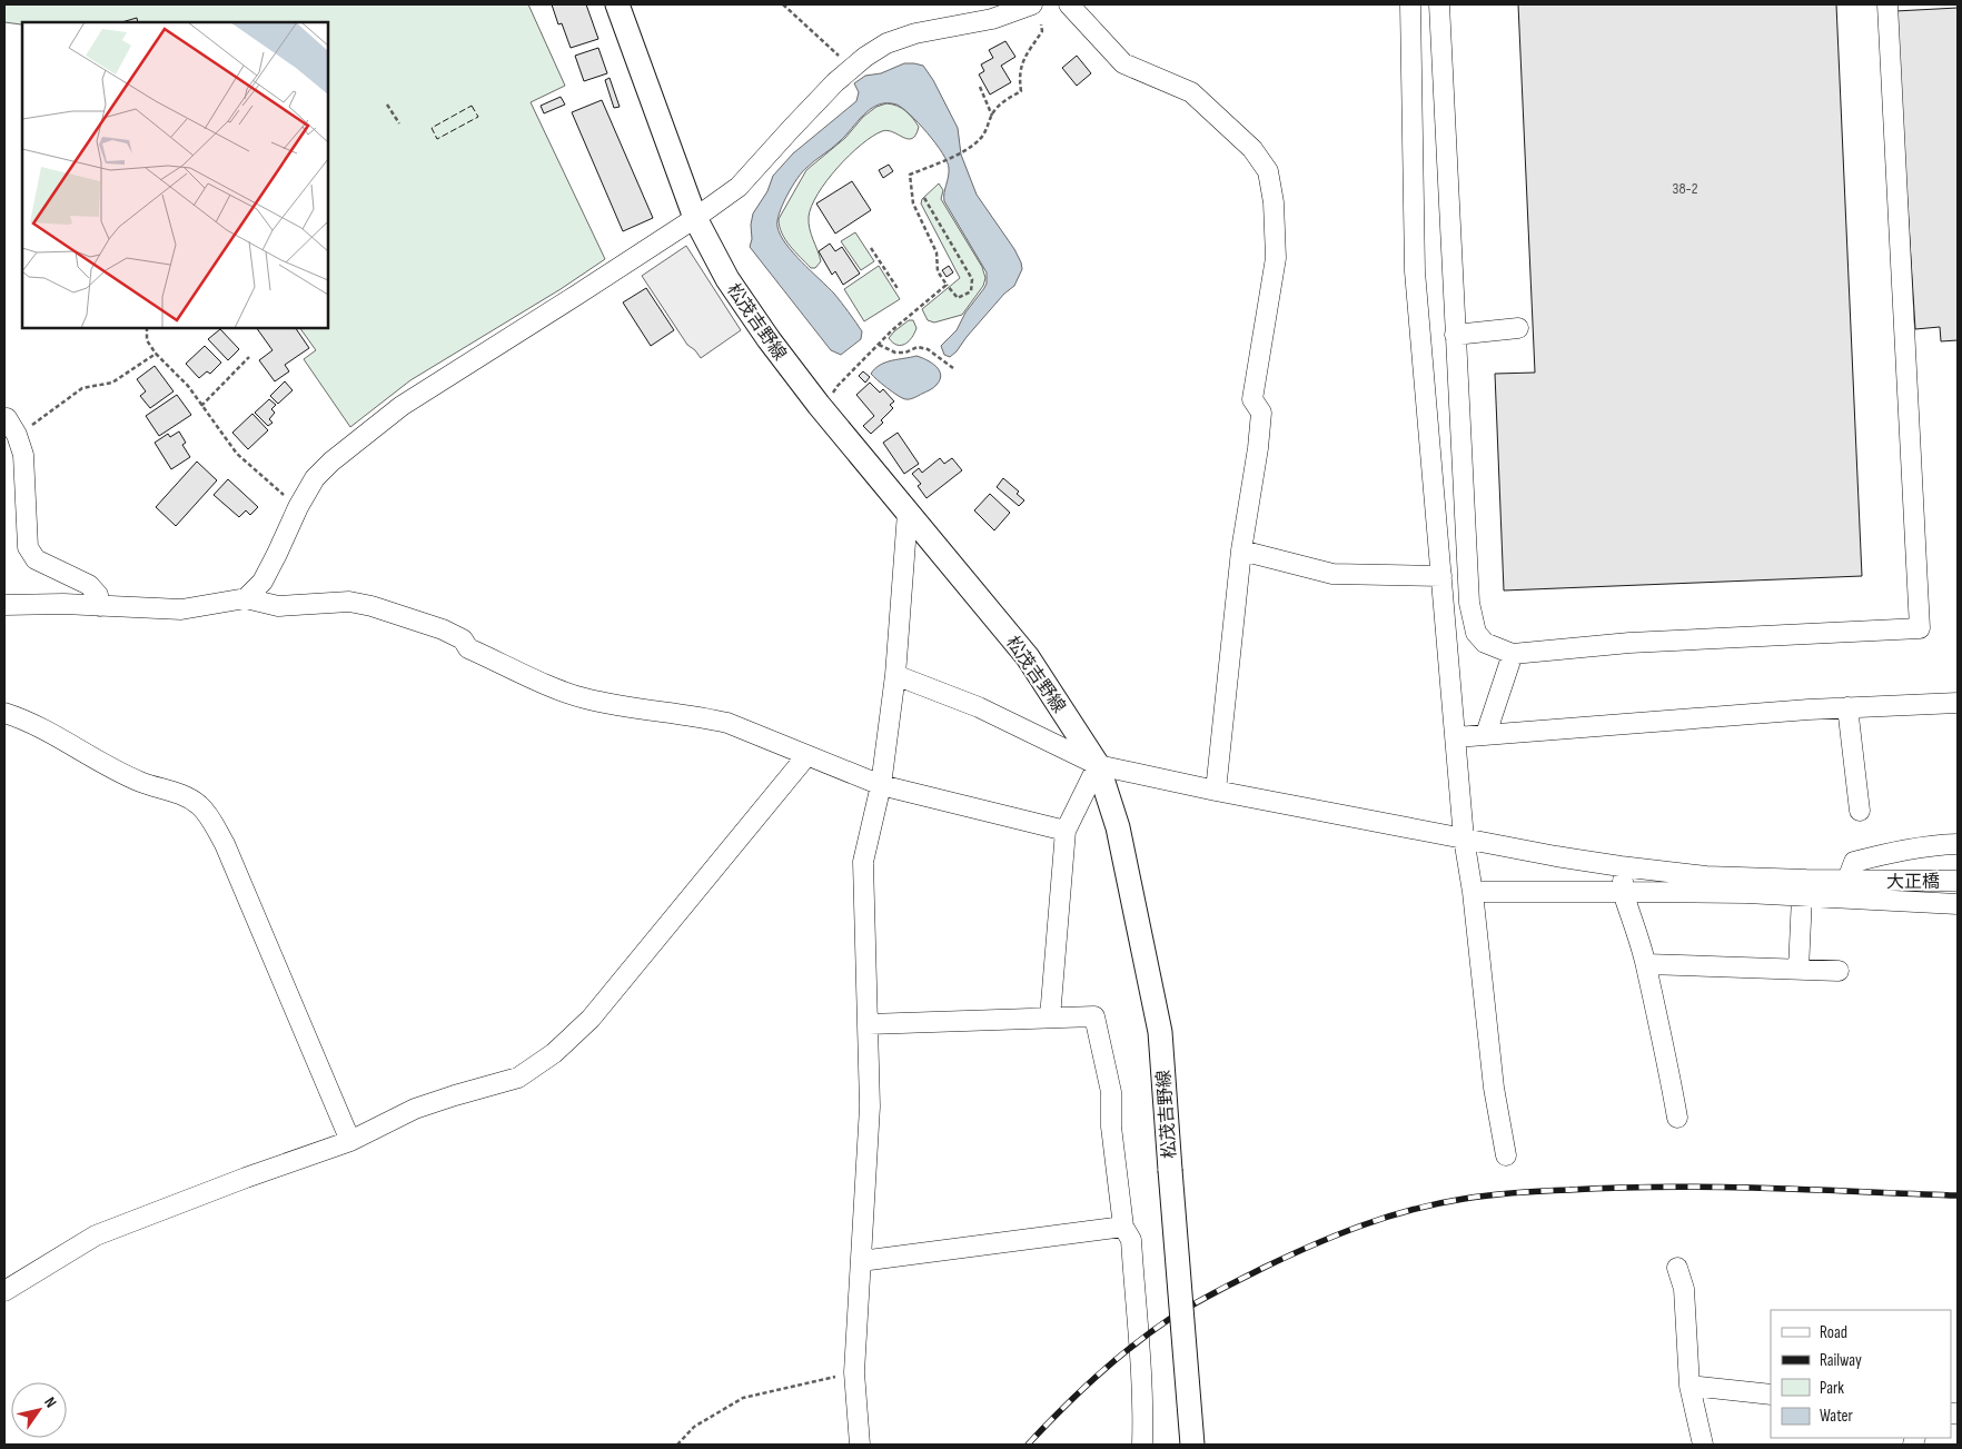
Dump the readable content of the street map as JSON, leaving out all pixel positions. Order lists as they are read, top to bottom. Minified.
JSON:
{"streets":{"main road":["松茂吉野線"],"street":["大正橋"]},"crossings":[["松茂吉野線","大正橋"]],"house_numbers":["38-2"],"legend":["Road","Railway","Park","Water"],"north":"top right"}
